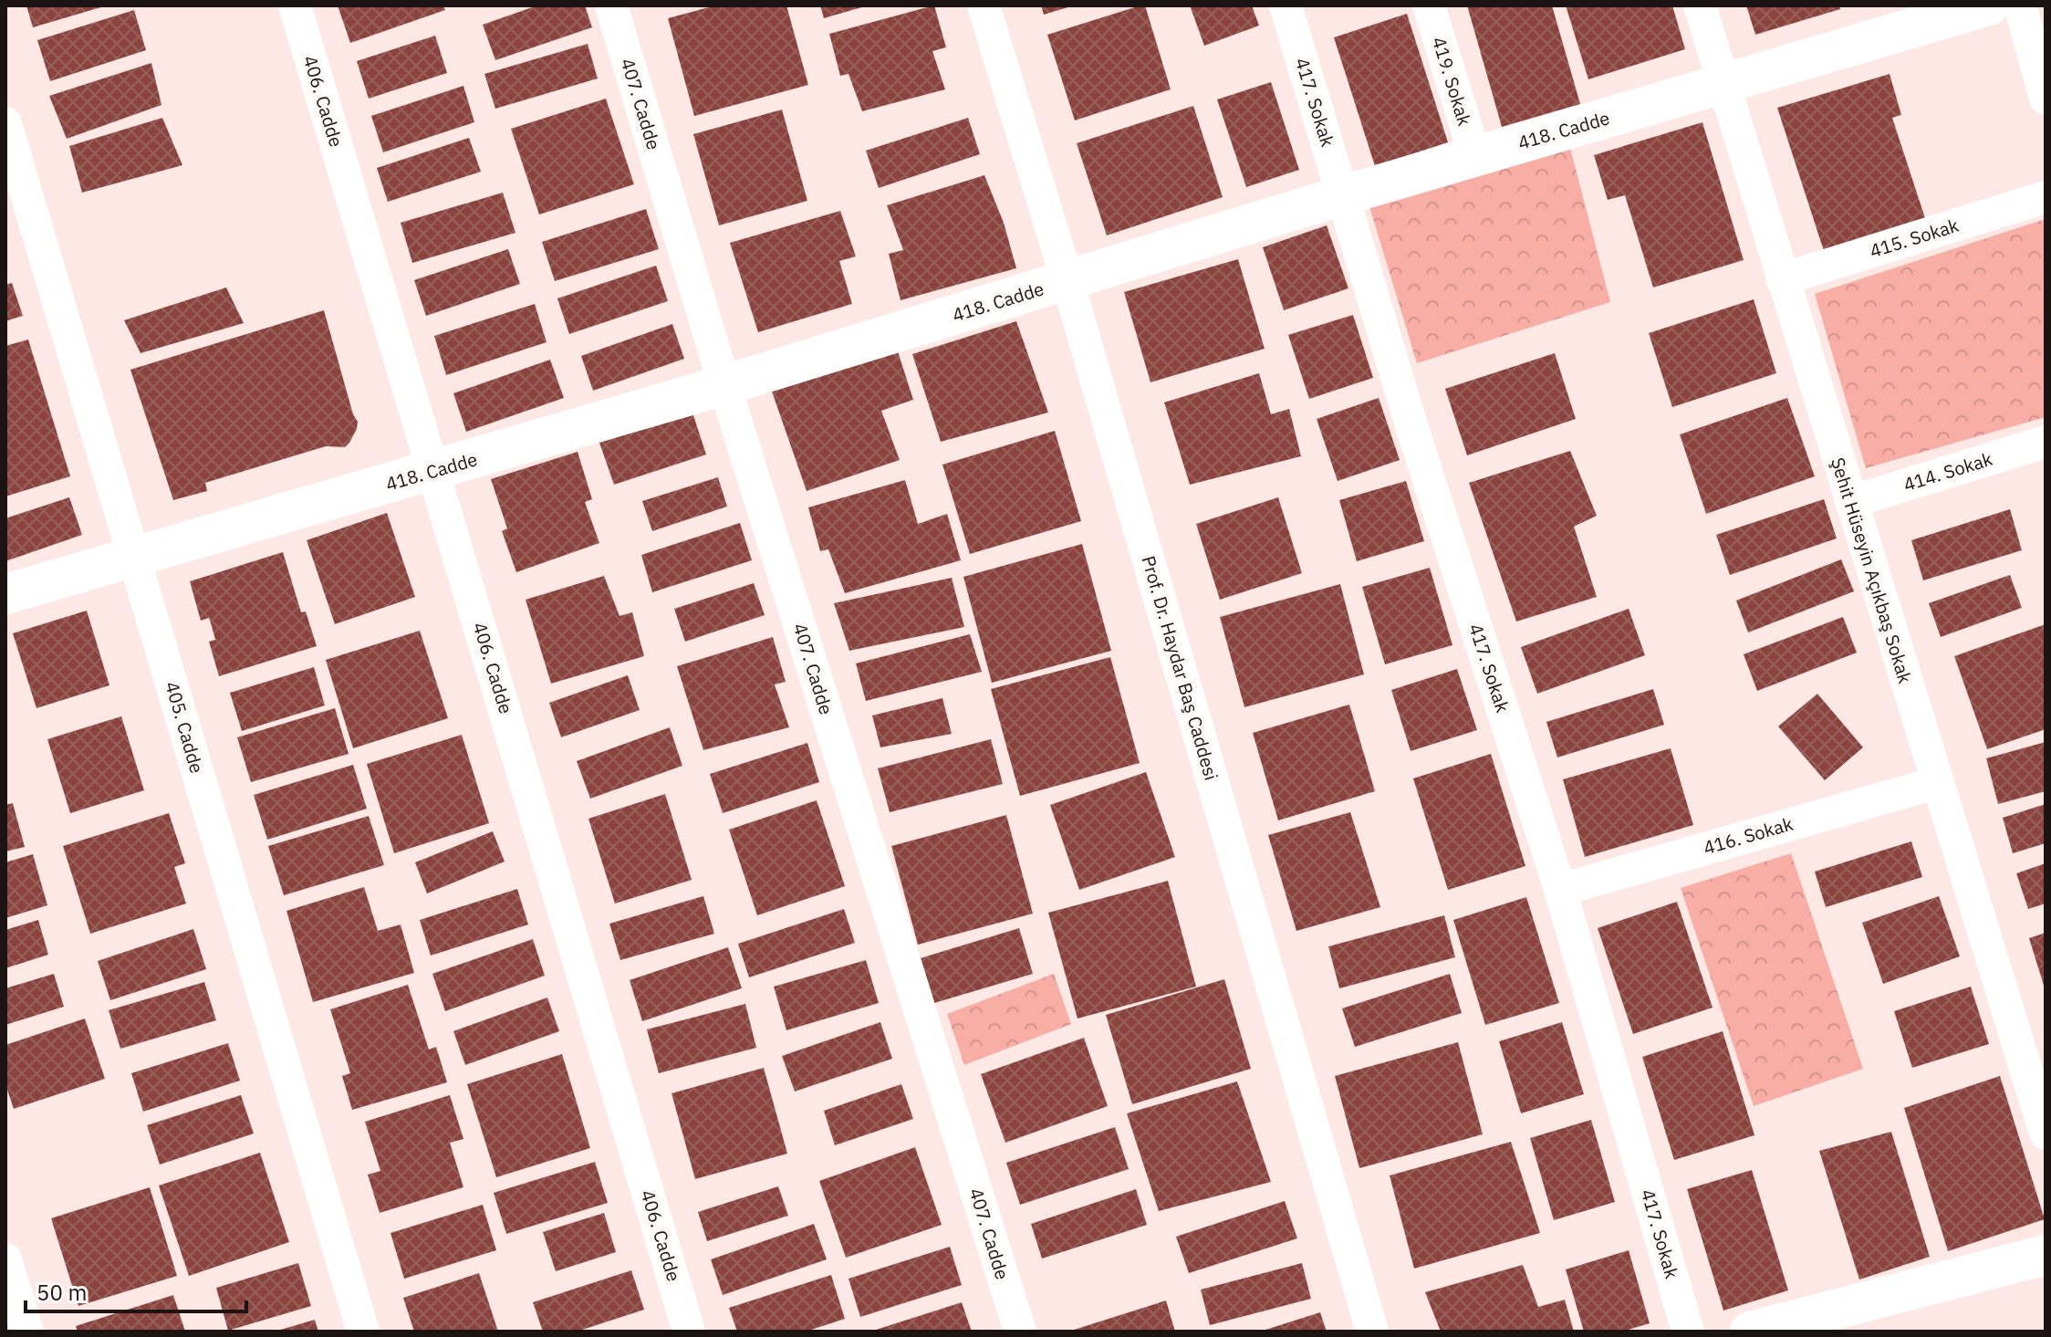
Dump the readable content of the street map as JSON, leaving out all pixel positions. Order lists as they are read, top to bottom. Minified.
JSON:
{"streets":{"street":["419. Sokak","406. Cadde","417. Sokak","407. Cadde","418. Cadde","415. Sokak","414. Sokak","Şehit Hüseyin Açıkbaş Sokak","Prof. Dr. Haydar Baş Caddesi","405. Cadde","416. Sokak"]},"crossings":[["419. Sokak","418. Cadde"],["406. Cadde","418. Cadde"],["417. Sokak","418. Cadde"],["417. Sokak","416. Sokak"],["407. Cadde","418. Cadde"],["418. Cadde","Şehit Hüseyin Açıkbaş Sokak"],["418. Cadde","Prof. Dr. Haydar Baş Caddesi"],["418. Cadde","405. Cadde"],["415. Sokak","Şehit Hüseyin Açıkbaş Sokak"],["414. Sokak","Şehit Hüseyin Açıkbaş Sokak"],["Şehit Hüseyin Açıkbaş Sokak","416. Sokak"]],"scale_bar":"50 m"}
